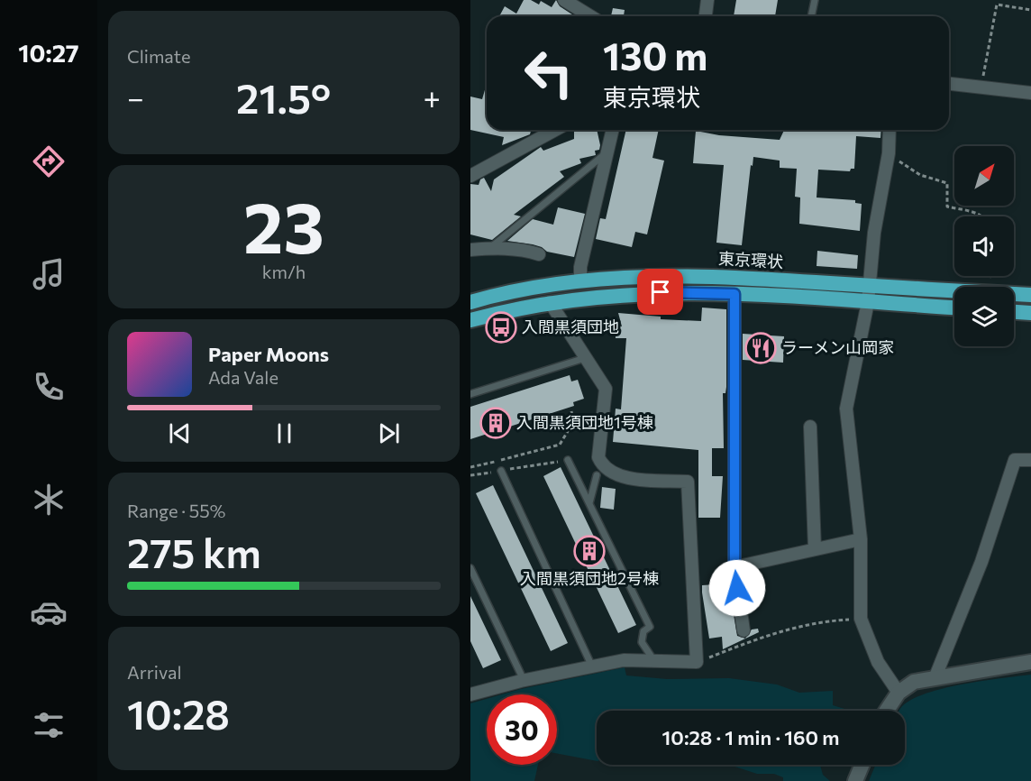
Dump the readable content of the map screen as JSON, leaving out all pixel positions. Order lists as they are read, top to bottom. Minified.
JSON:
{"streets":{"highway":["東京環状"]},"places":{"bus stop":["入間黒須団地"],"restaurant":["ラーメン山岡家"],"building":["入間黒須団地1号棟","入間黒須団地2号棟"]},"north":"top right","page":{"tabs":"10:27","tile":["Climate",["23","km/h"],["Range · 55%","275 km"],["Arrival","10:28"]],"turn":["130 m","東京環状"],"heat":["−","21.5°","+"],"song":["Paper Moons","Ada Vale"],"limit":"30","trip":"10:28 · 1 min · 160 m"}}
